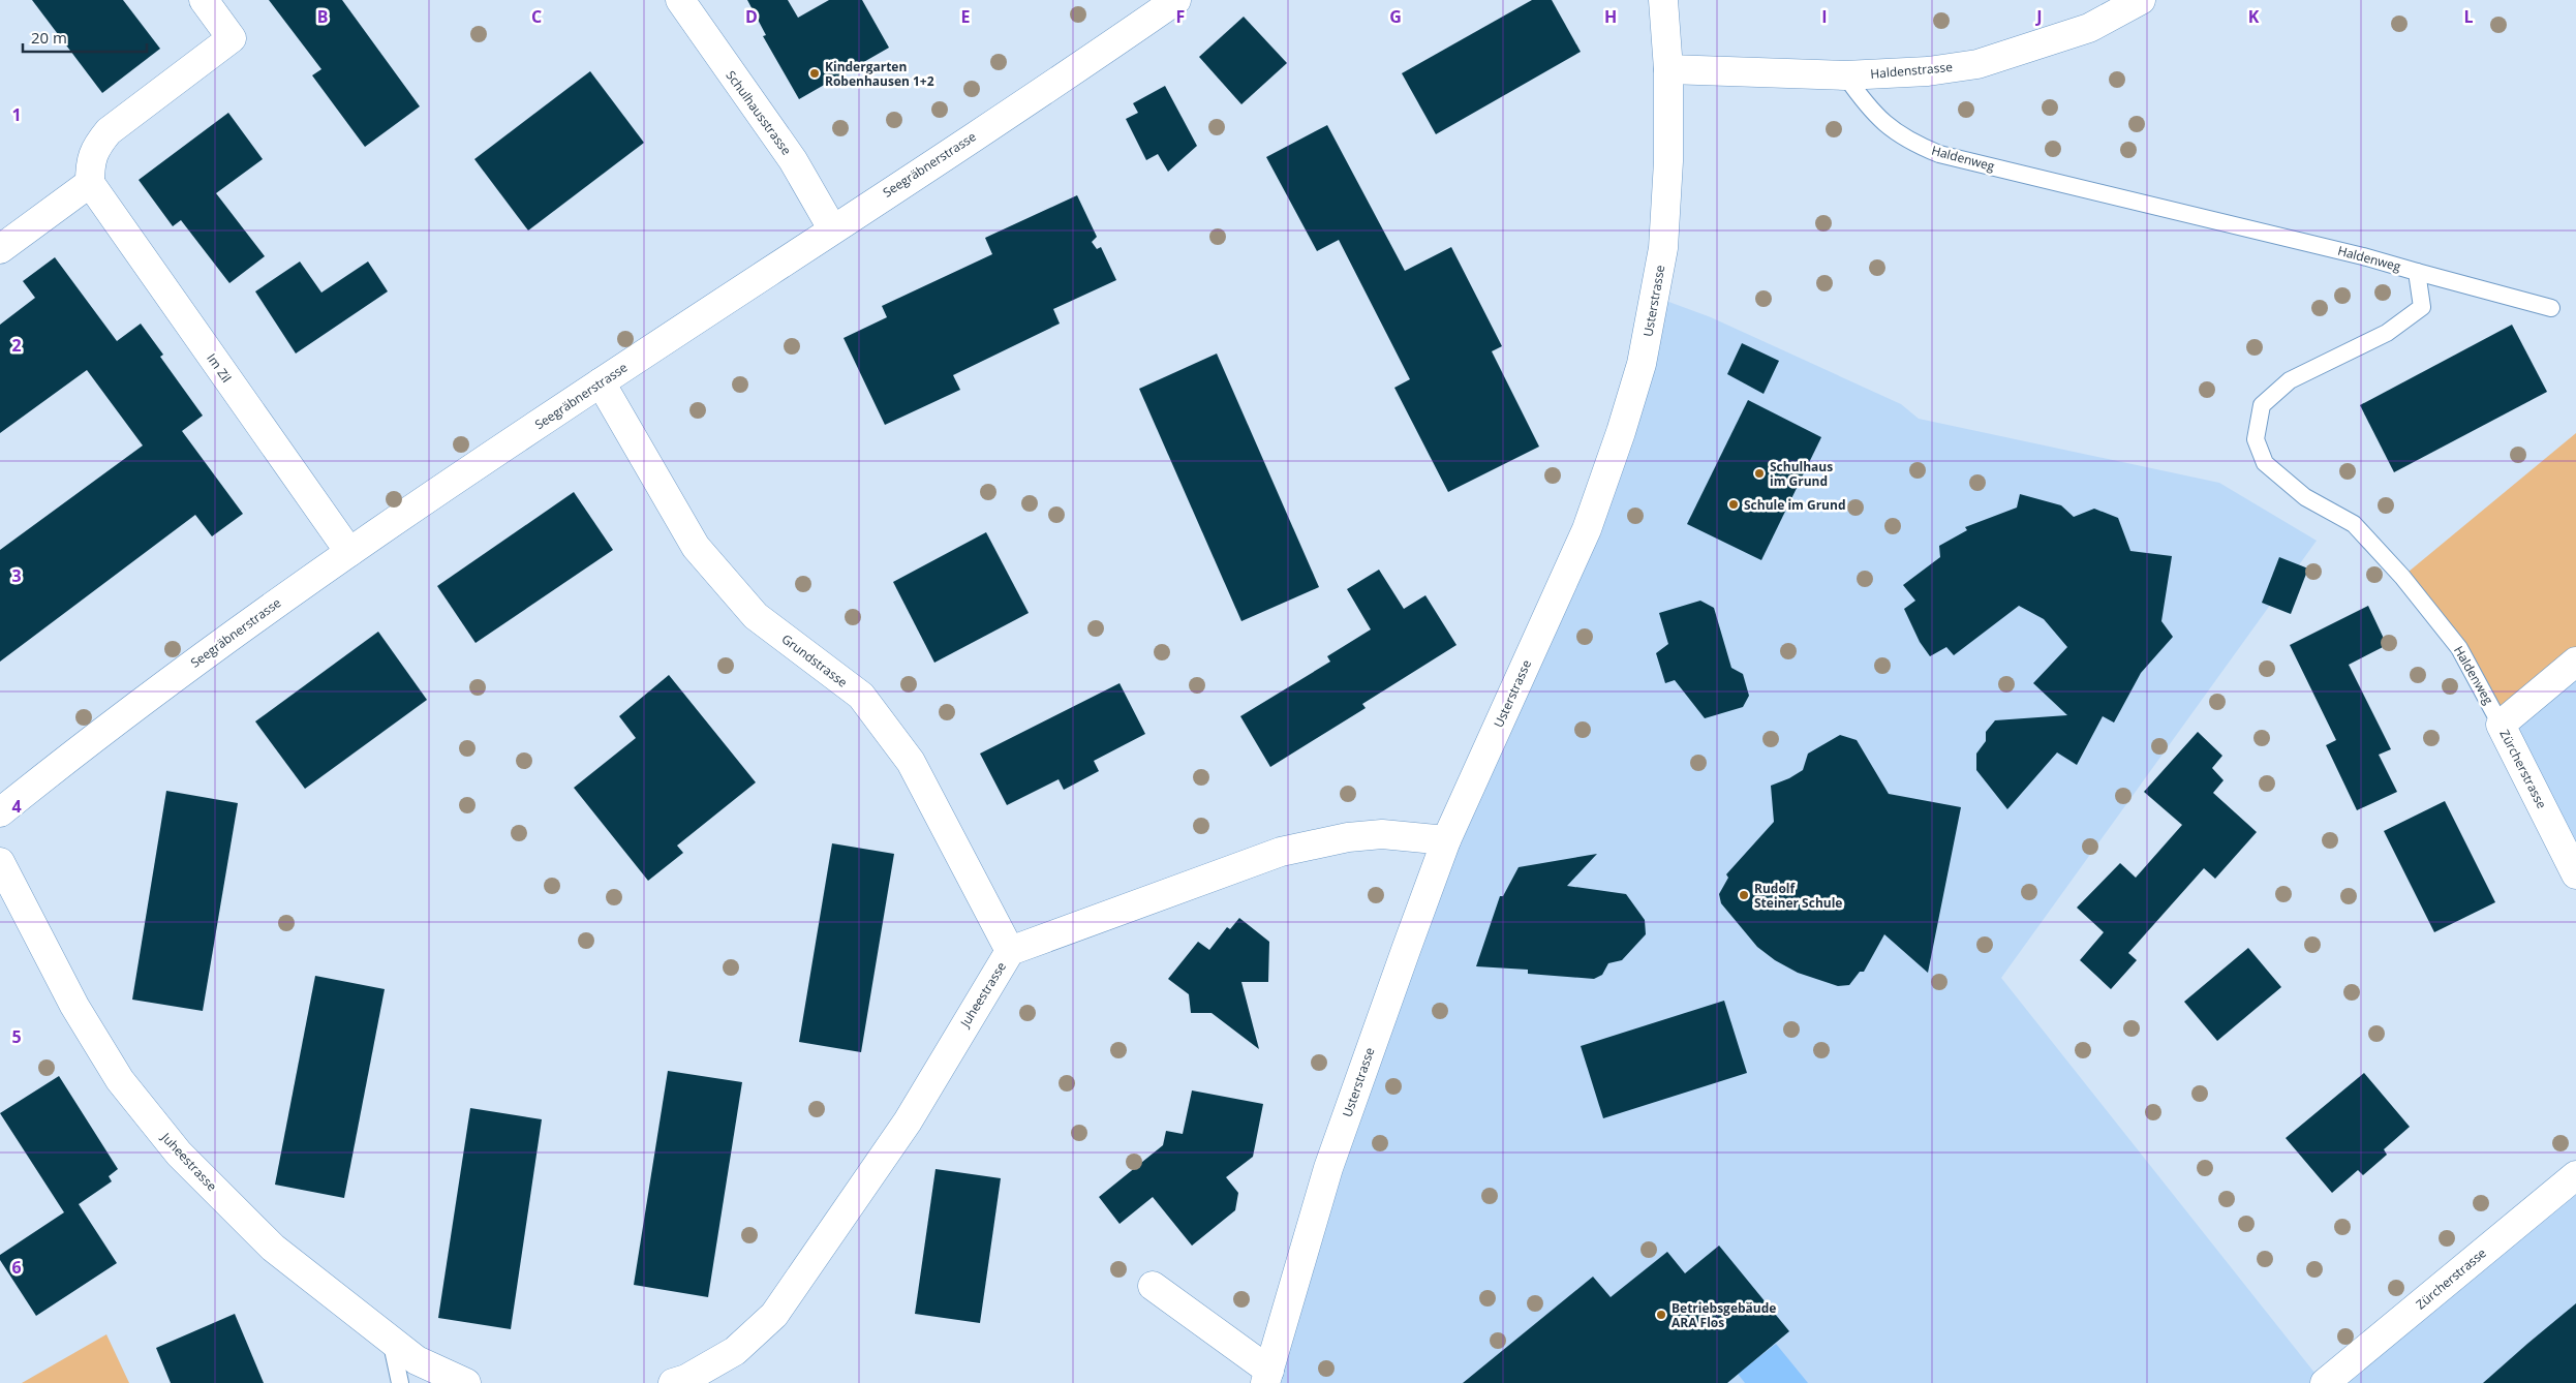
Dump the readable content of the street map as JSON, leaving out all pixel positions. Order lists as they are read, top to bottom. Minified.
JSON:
{"streets":{"street":["Haldenstrasse","Schulhausstrasse","Seegräbnerstrasse","Usterstrasse","Im Zil","Grundstrasse","Zürcherstrasse","Juheestrasse"],"lane":["Haldenweg"]},"crossings":[["Haldenstrasse","Haldenweg"],["Haldenstrasse","Usterstrasse"],["Schulhausstrasse","Seegräbnerstrasse"],["Haldenweg","Zürcherstrasse"],["Seegräbnerstrasse","Im Zil"],["Seegräbnerstrasse","Grundstrasse"],["Usterstrasse","Juheestrasse"],["Grundstrasse","Juheestrasse"]],"places":["Kindergarten Robenhausen 1+2","Schulhaus im Grund","Schule im Grund","Rudolf Steiner Schule","Betriebsgebäude ARA Flos"],"scale_bar":"20 m","grid":{"columns":["B","C","D","E","F","G","H","I","J","K","L"],"rows":["1","2","3","4","5","6"]}}
